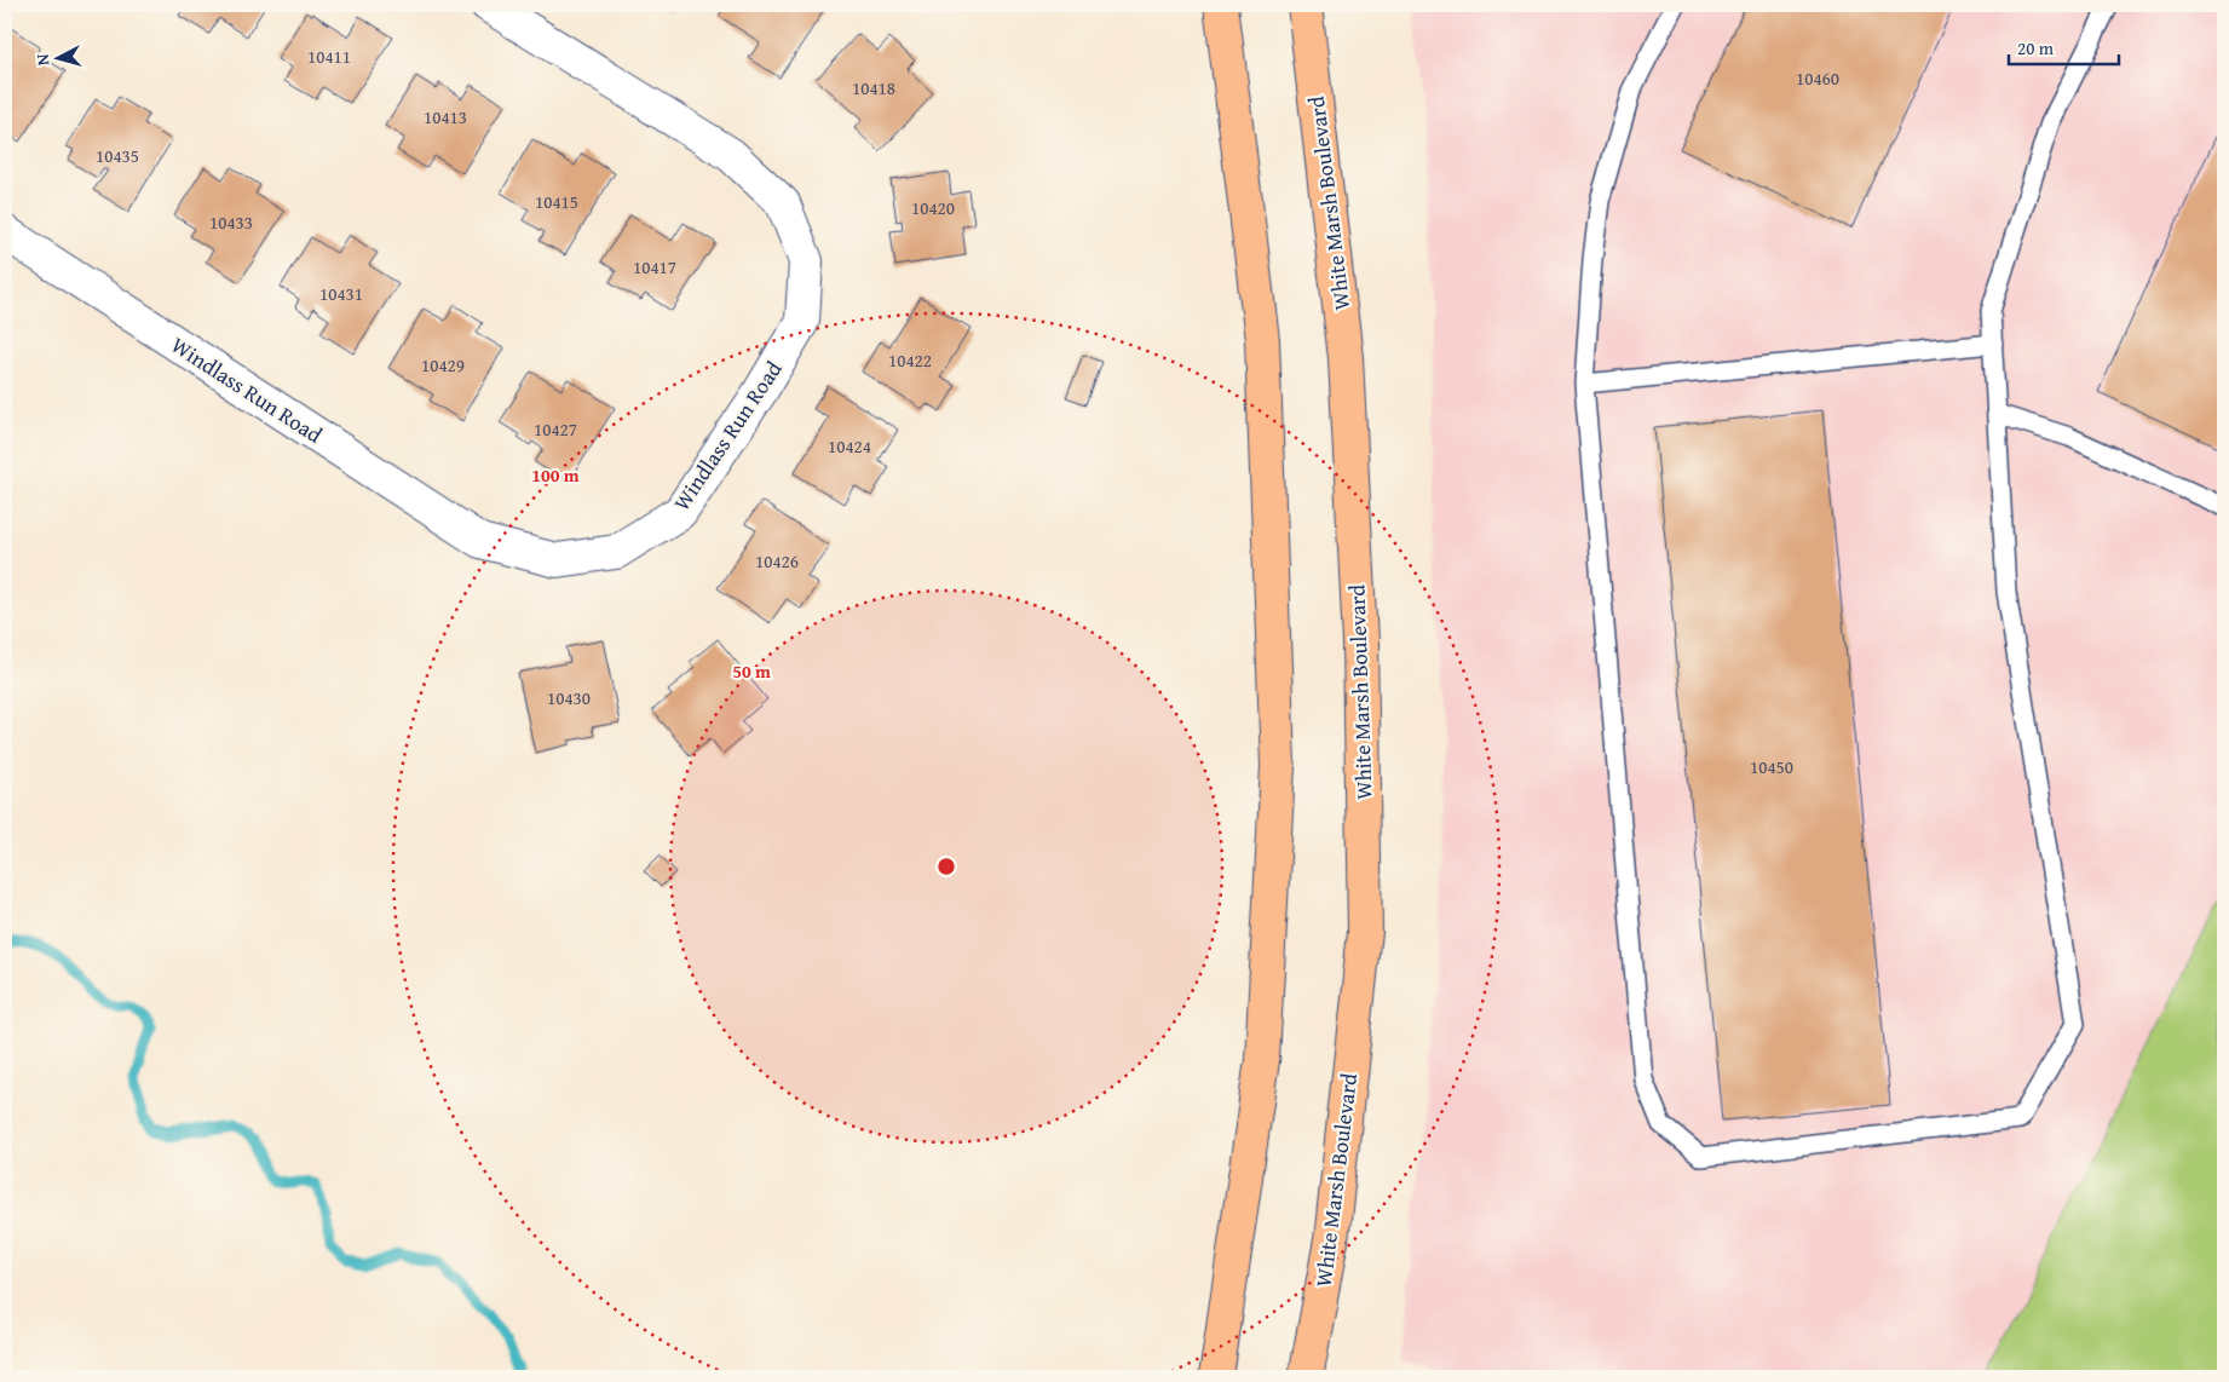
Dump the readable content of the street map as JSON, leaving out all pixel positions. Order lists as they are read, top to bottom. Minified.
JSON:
{"streets":{"main road":["White Marsh Boulevard"],"street":["Windlass Run Road"]},"house_numbers":["10411","10460","10418","10413","10435","10415","10420","10433","10417","10431","10422","10429","10427","10424","10426","10430","10450"],"scale_bar":"20 m","north":"left","rings":["100 m","50 m"]}
